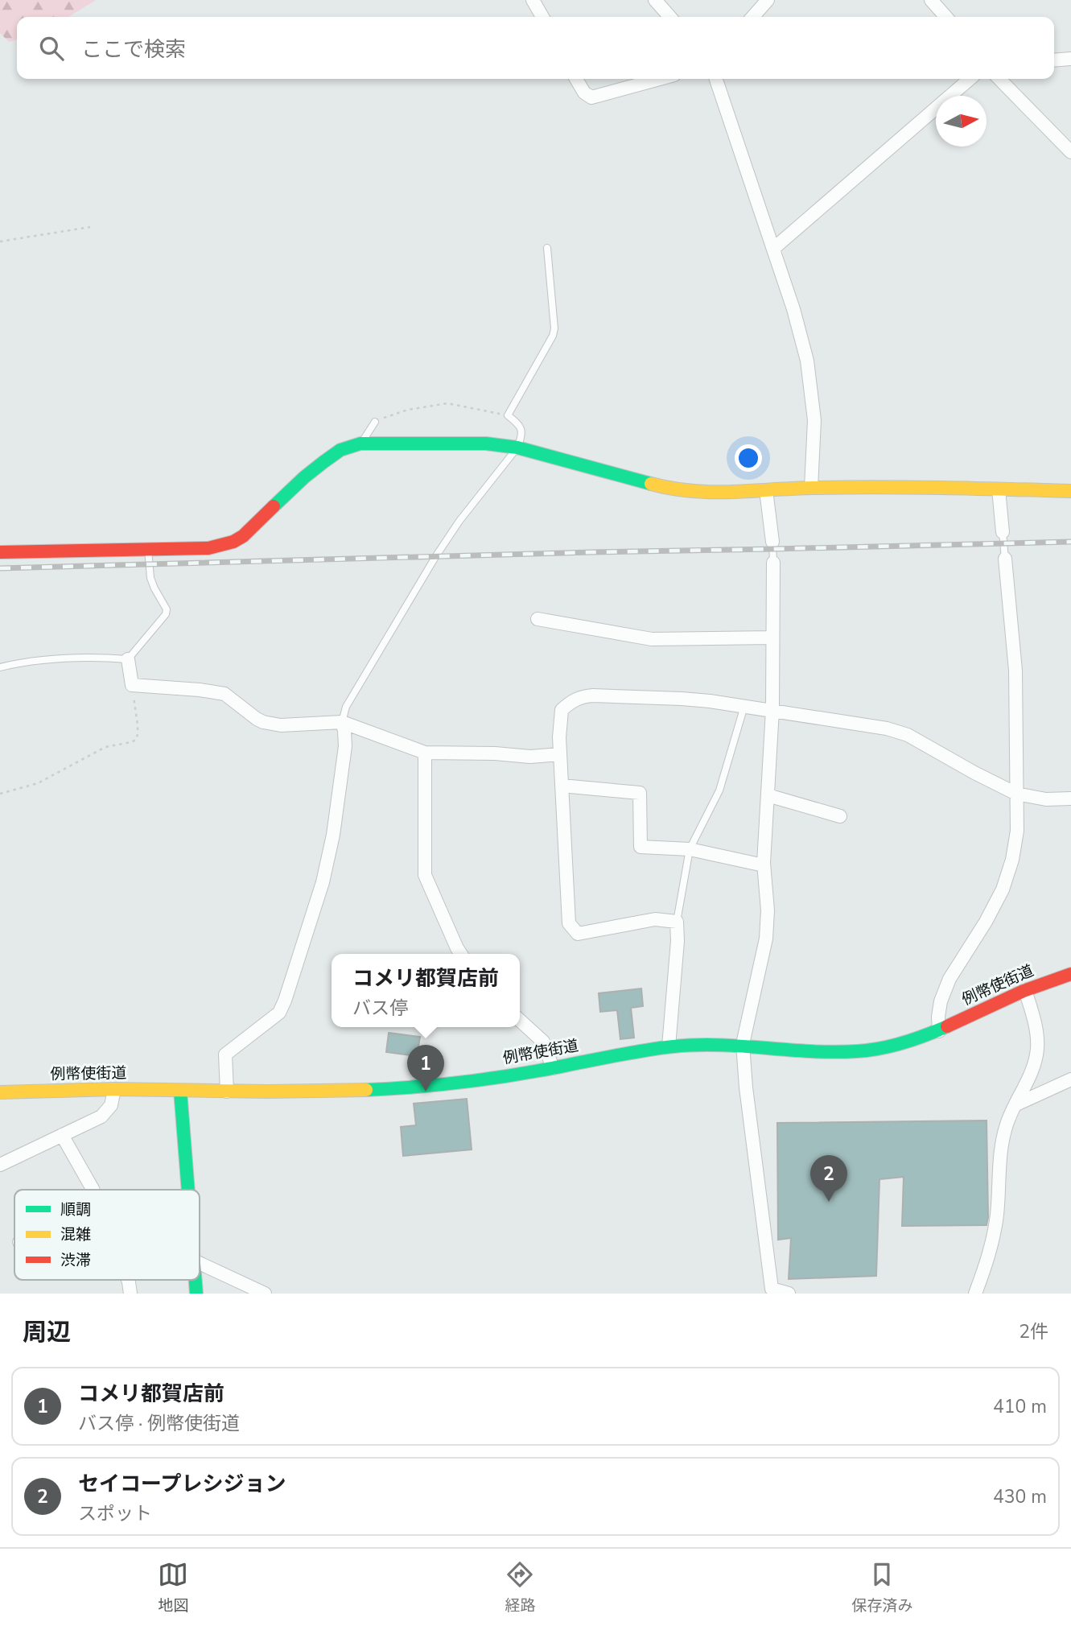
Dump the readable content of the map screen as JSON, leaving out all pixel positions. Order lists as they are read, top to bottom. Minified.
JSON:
{"streets":{"street":["例幣使街道"]},"legend":["順調","混雑","渋滞"],"north":"right","page":{"search":"ここで検索","popup":["コメリ都賀店前","バス停"],"pins":["1","2"],"heading":["周辺","2件"],"list":[{"mark":"1","name":"コメリ都賀店前","note":"バス停 · 例幣使街道","value":"410 m"},{"mark":"2","name":"セイコープレシジョン","note":"スポット","value":"430 m"}],"nav":["地図","経路","保存済み"]}}
